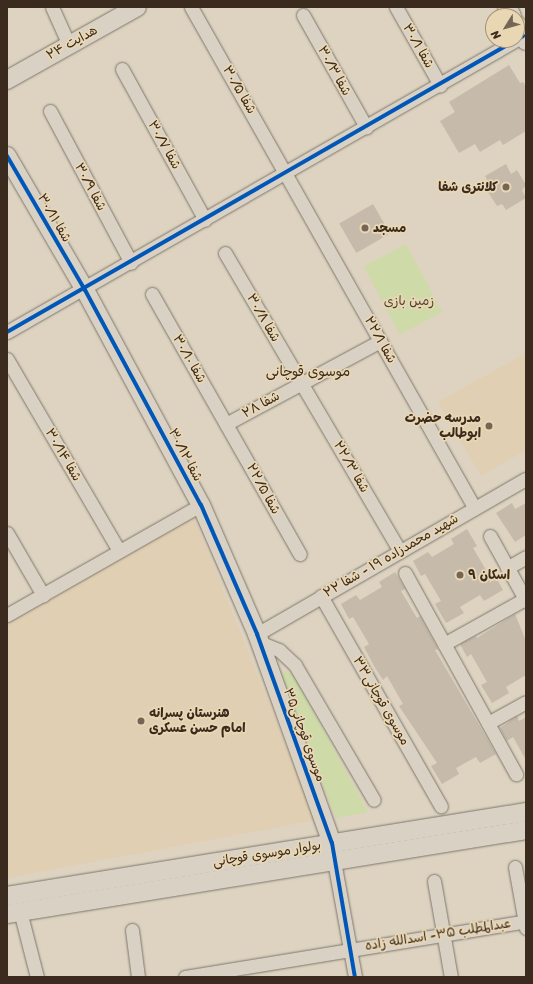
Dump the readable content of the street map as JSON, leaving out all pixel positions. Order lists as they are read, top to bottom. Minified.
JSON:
{"streets":{"street":["هدایت ۲۴","شفا ۳۰/۱","۳۰/۳ شفا","۳۰/۵ شفا","۳۰/۷ شفا","۳۰/۹ شفا","شفا ۳۰/۱۱","شفا ۳۰/۸","۲۲/۱ شفا","شفا ۳۰/۱۰","شفا ۲۸","شفا ۳۰/۱۴","شفا ۳۰/۱۲","شفا ۲۲/۳","شفا ۲۲/۵","شهید محمدزاده ۱۹ - شفا ۲۲","موسوی قوچانی۳۳","موسوی قوچانی۳۵","بولوار موسوی قوچانی","عبدالمطلب ۳۵- اسدالله زاده"]},"crossings":[["۳۰/۵ شفا","۲۲/۱ شفا"],["شفا ۳۰/۱۱","شفا ۳۰/۱۲"],["شفا ۳۰/۸","شفا ۲۸"],["شفا ۳۰/۸","شفا ۲۲/۳"],["۲۲/۱ شفا","شفا ۲۸"],["۲۲/۱ شفا","شهید محمدزاده ۱۹ - شفا ۲۲"],["شفا ۳۰/۱۰","شفا ۲۸"],["شفا ۳۰/۱۰","شفا ۲۲/۵"],["شفا ۲۸","شفا ۲۲/۳"],["شفا ۲۸","شفا ۲۲/۵"],["شفا ۳۰/۱۲","شهید محمدزاده ۱۹ - شفا ۲۲"],["شفا ۳۰/۱۲","موسوی قوچانی۳۵"],["شفا ۲۲/۳","شهید محمدزاده ۱۹ - شفا ۲۲"],["شهید محمدزاده ۱۹ - شفا ۲۲","موسوی قوچانی۳۳"],["شهید محمدزاده ۱۹ - شفا ۲۲","موسوی قوچانی۳۵"],["موسوی قوچانی۳۵","بولوار موسوی قوچانی"]],"districts":["موسوی قوچانی"],"parks":["زمین بازی"],"places":["کلانتری شفا","مسجد","مدرسه حضرت ابوطالب","اسکان ۹","هنرستان پسرانه امام حسن عسکری"],"north":"bottom left"}
